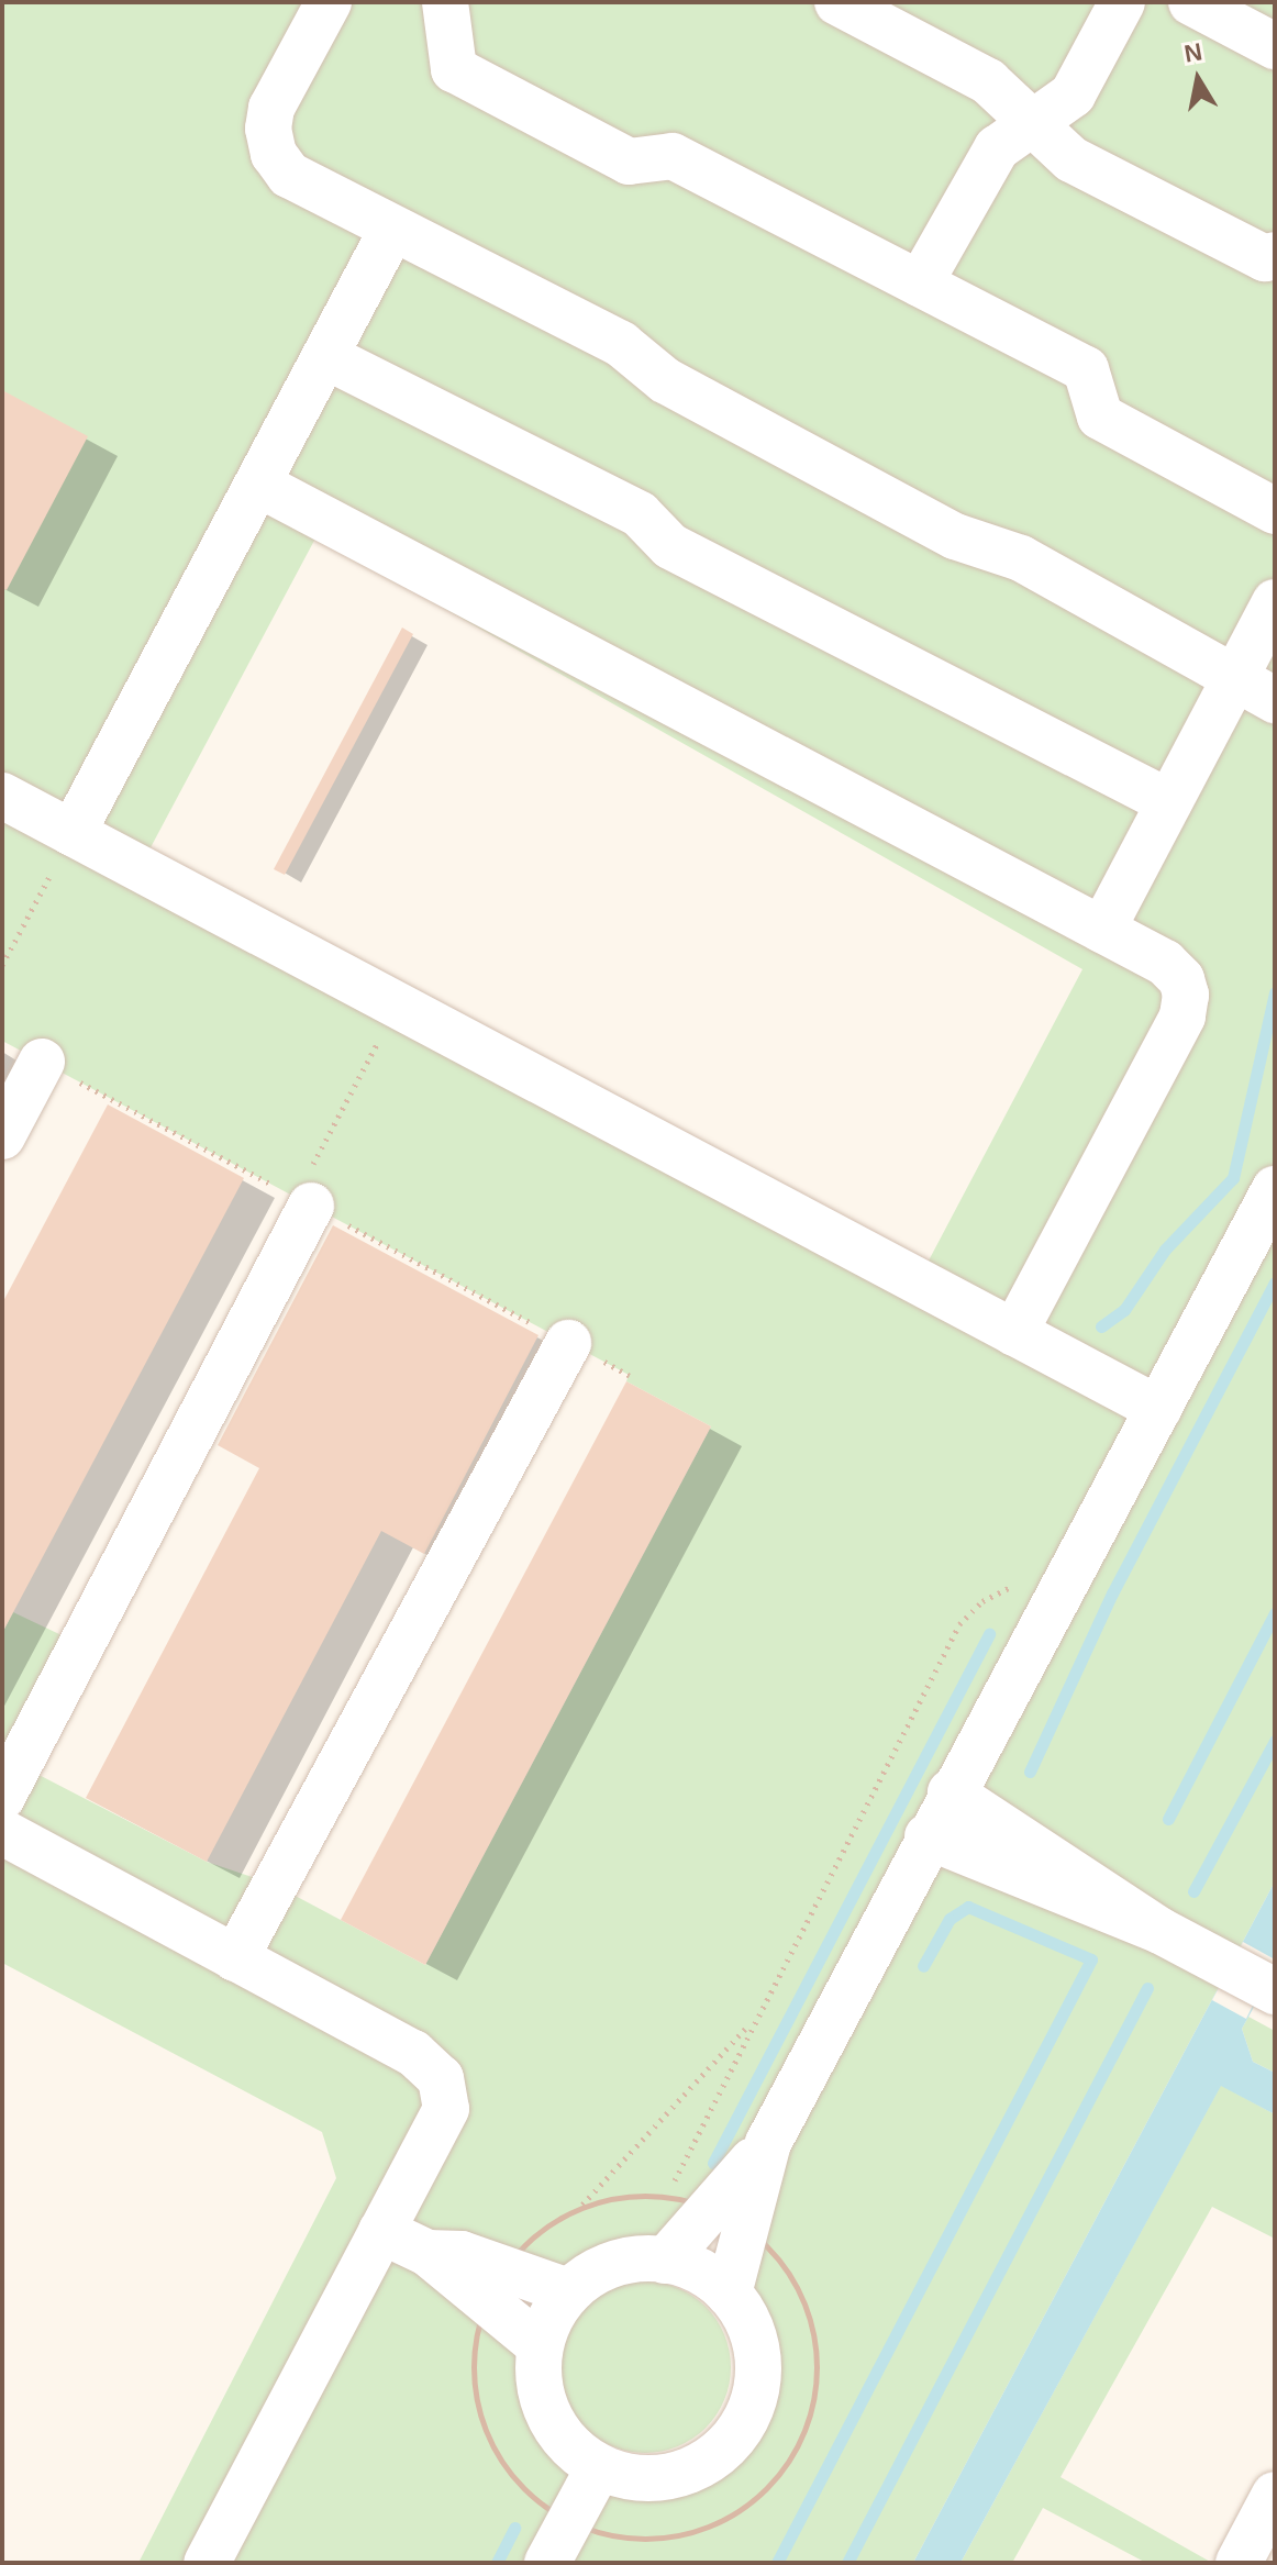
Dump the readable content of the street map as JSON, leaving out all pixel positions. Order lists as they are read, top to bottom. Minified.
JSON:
{"north":"top"}
